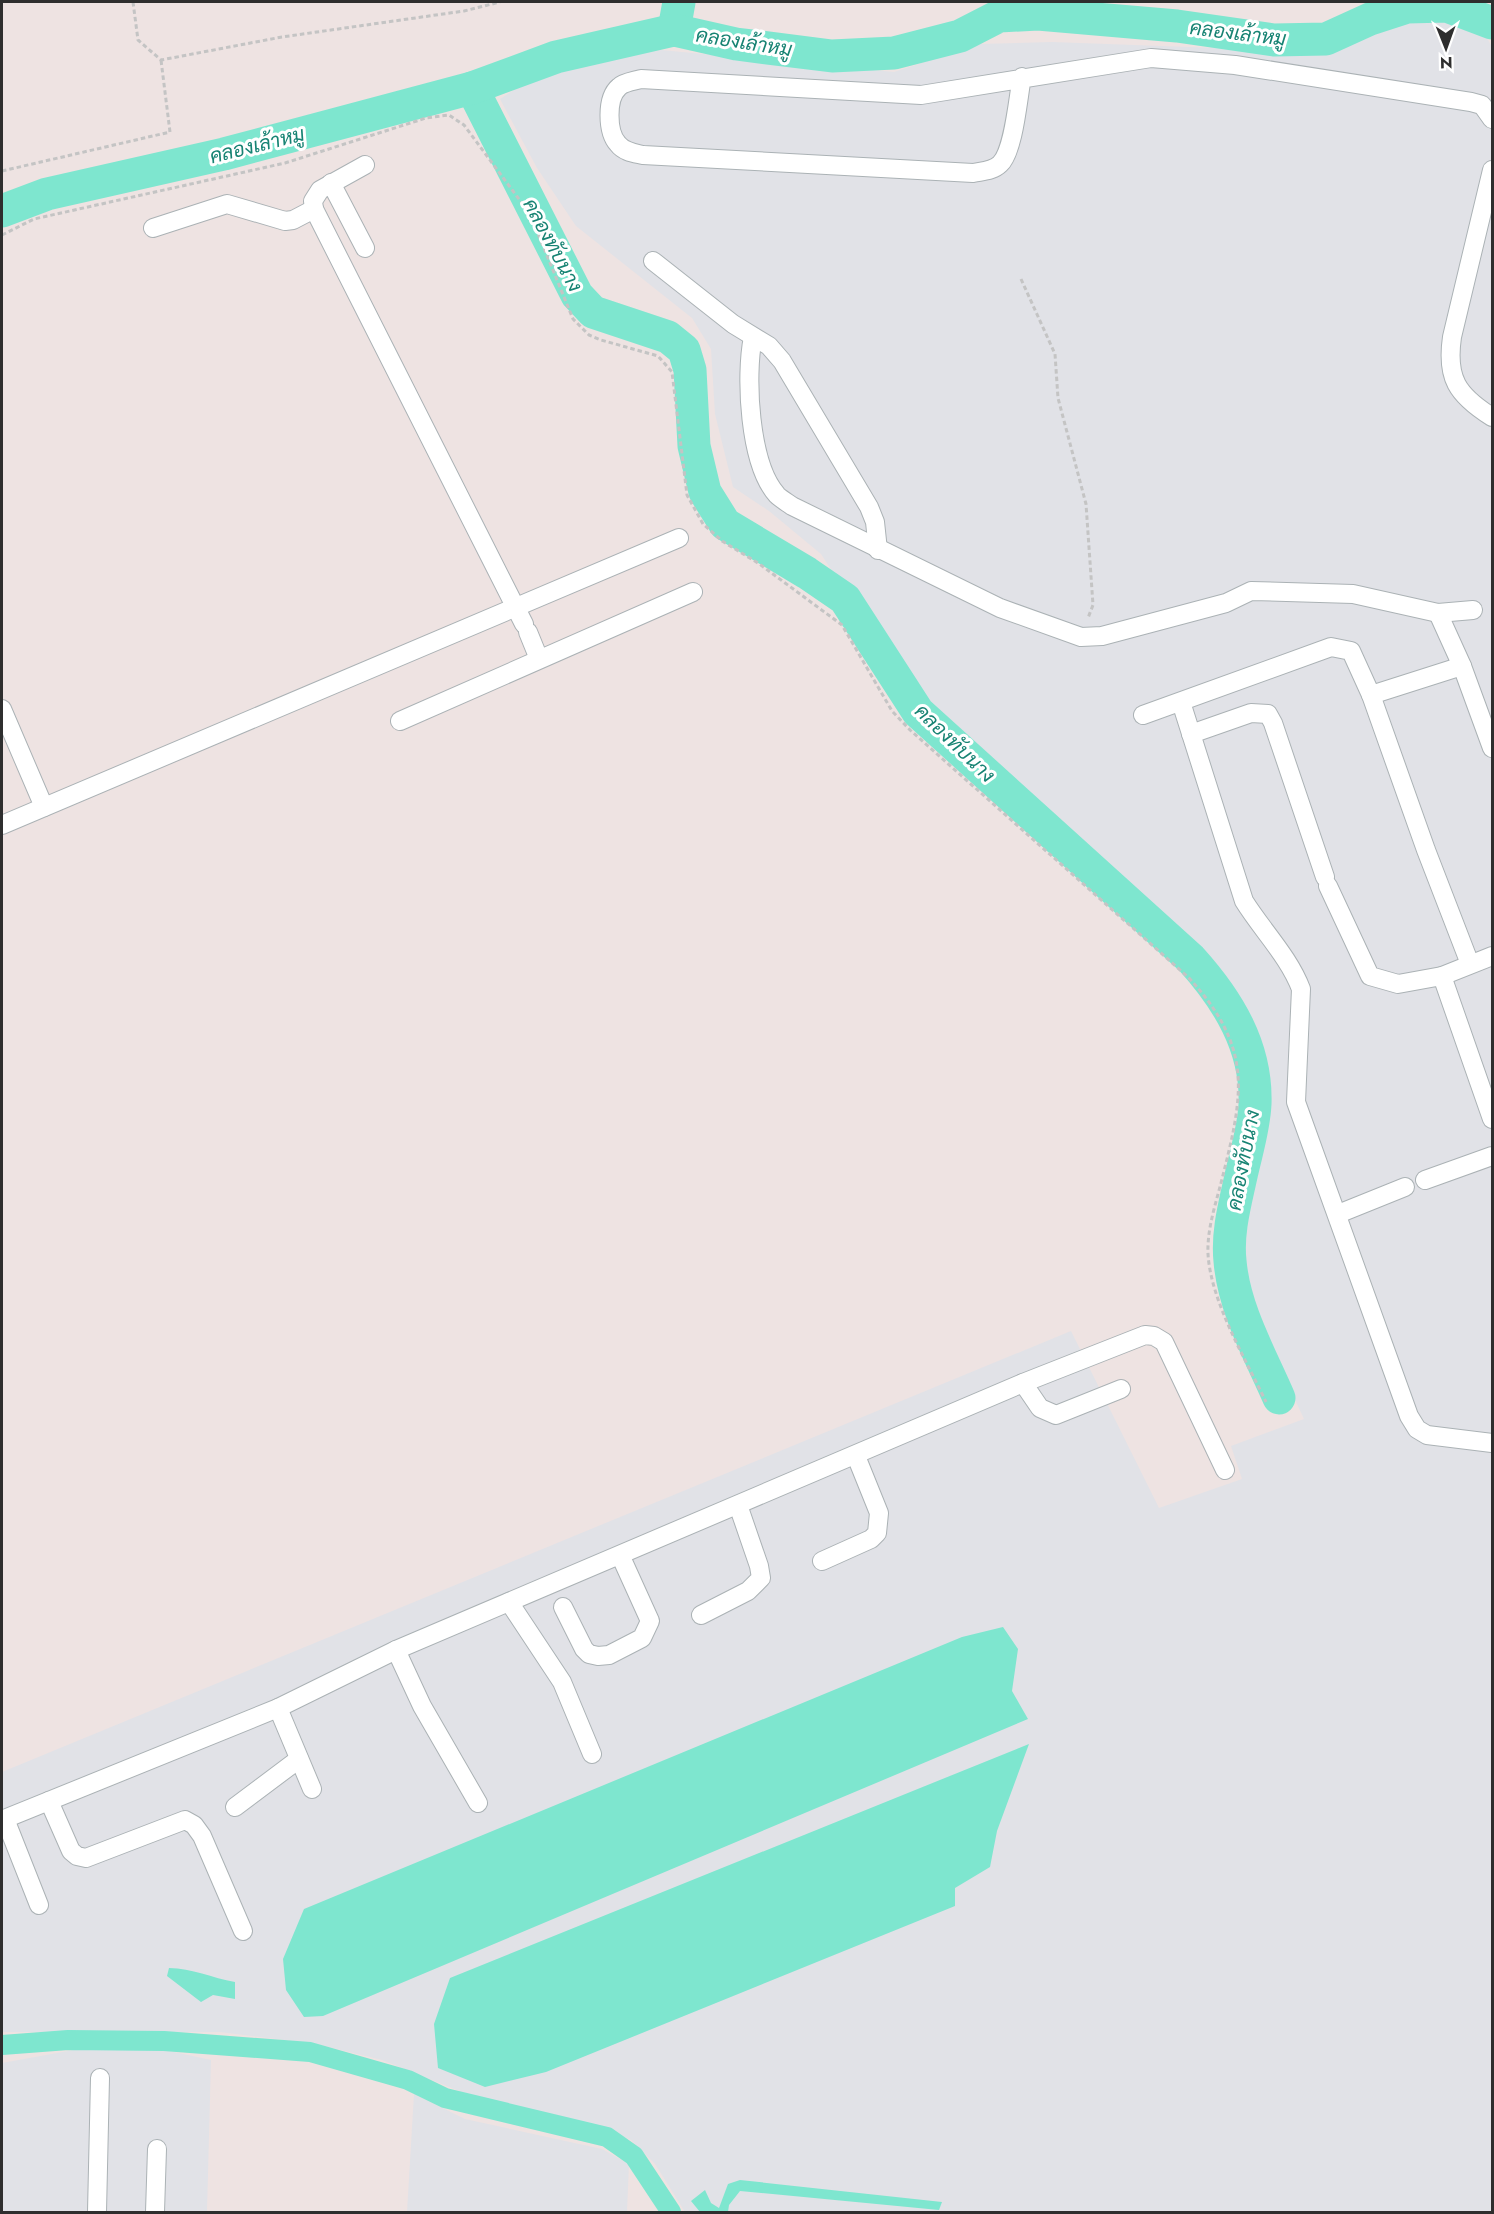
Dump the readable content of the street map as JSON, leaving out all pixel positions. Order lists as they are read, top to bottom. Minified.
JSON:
{"water":["คลองเล้าหมู","คลองทับนาง"],"north":"bottom"}
